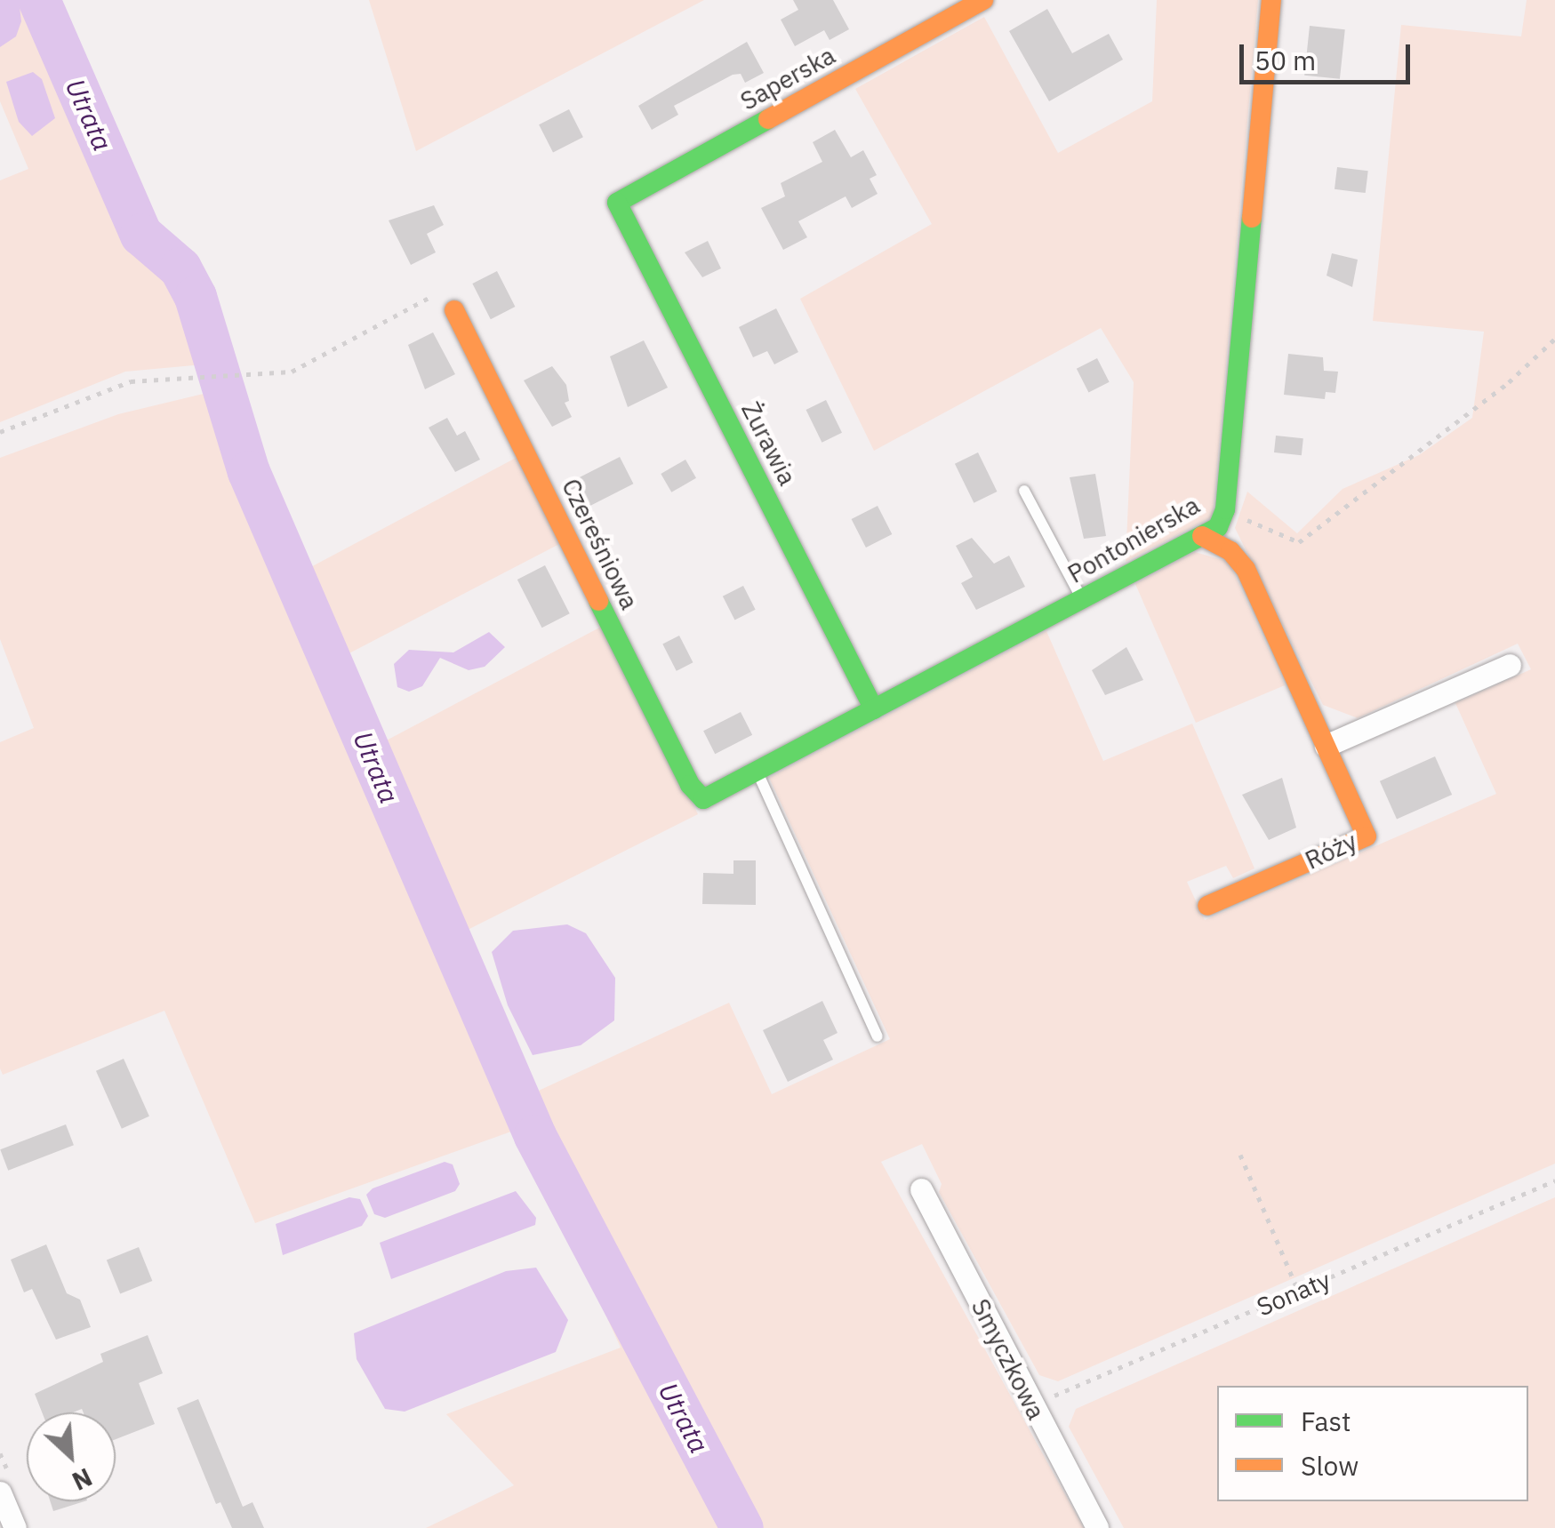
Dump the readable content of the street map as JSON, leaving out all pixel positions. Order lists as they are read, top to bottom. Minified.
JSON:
{"streets":{"street":["Saperska","Żurawia","Pontonierska","Czereśniowa","Róży","Smyczkowa"],"path":["Sonaty"]},"crossings":[["Saperska","Żurawia"],["Żurawia","Pontonierska"],["Pontonierska","Czereśniowa"],["Pontonierska","Róży"],["Sonaty","Smyczkowa"]],"water":["Utrata"],"legend":["Fast","Slow"],"scale_bar":"50 m","north":"bottom right"}
